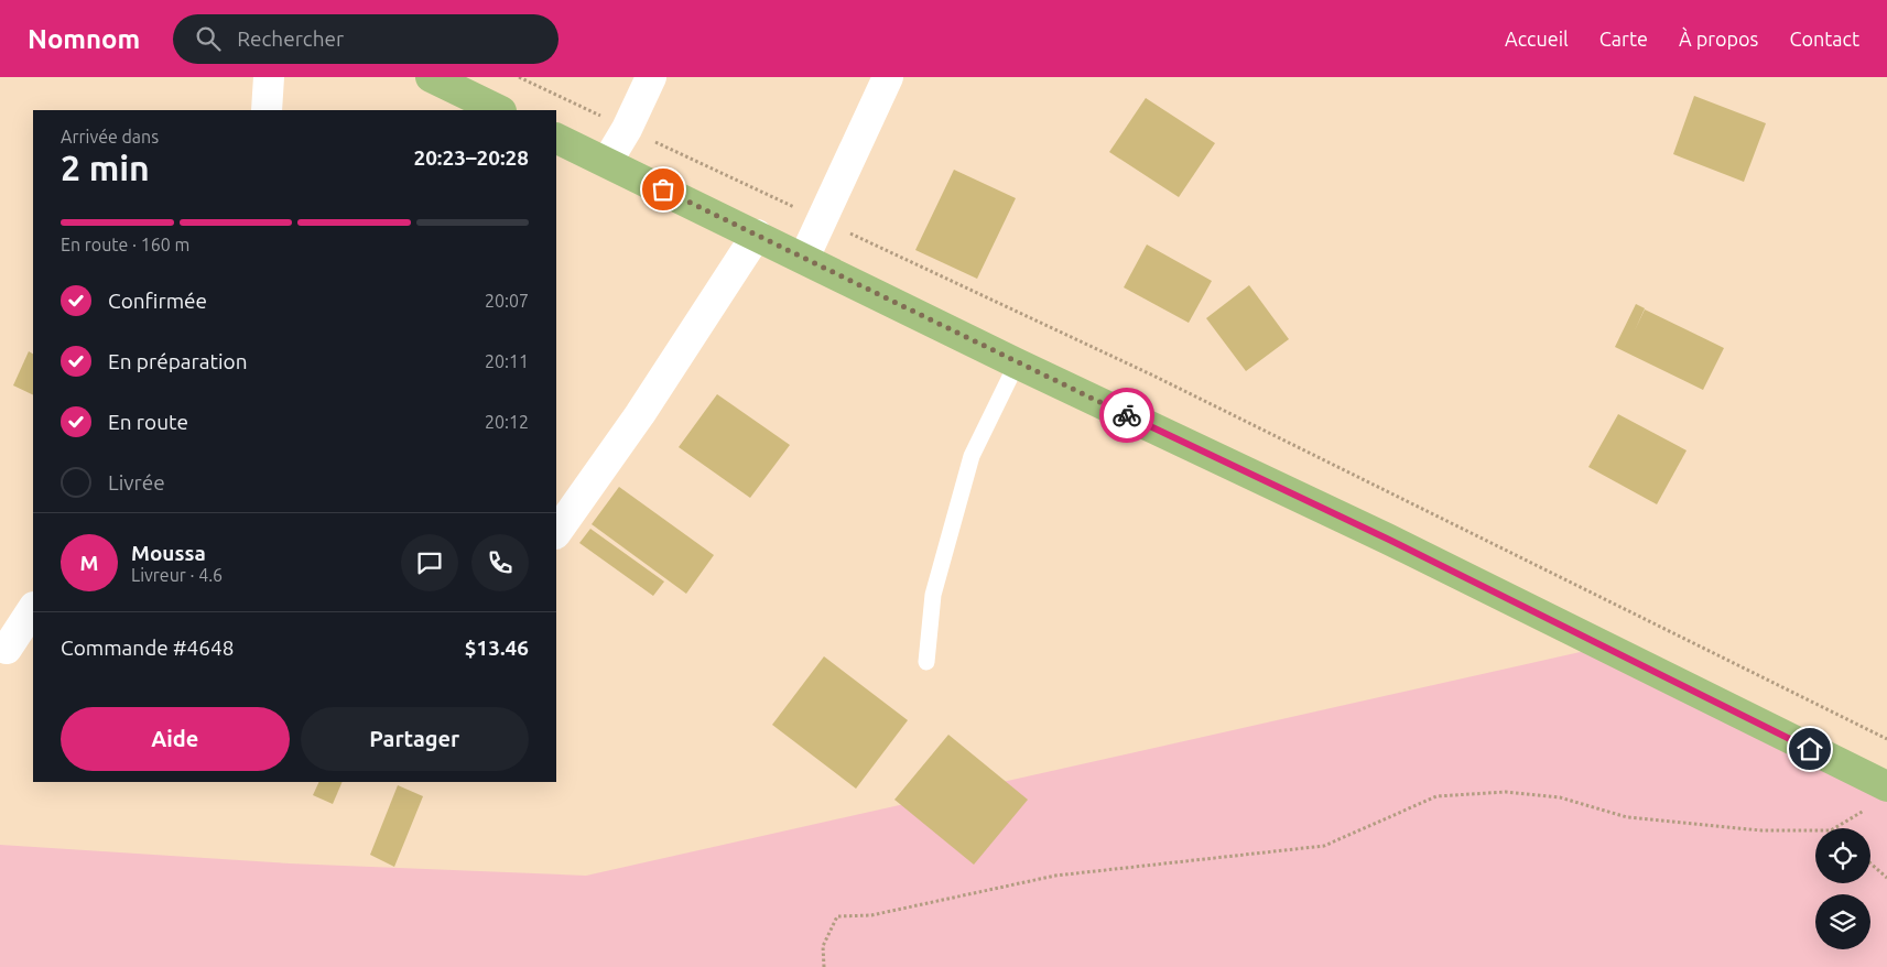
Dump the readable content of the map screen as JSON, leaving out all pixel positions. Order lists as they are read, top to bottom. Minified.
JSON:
{"page":{"header":"Nomnom","search":"Rechercher","nav":["Accueil","Carte","À propos","Contact"],"heading":["2 min","Arrivée dans","20:23–20:28"],"panel":["Moussa","Livreur · 4.6","Commande #4648","$13.46"],"bar":"En route · 160 m","list":[["Confirmée","20:07"],["En préparation","20:11"],["En route","20:12"],"Livrée"],"round":"M","buttons":["Aide","Partager"]}}
